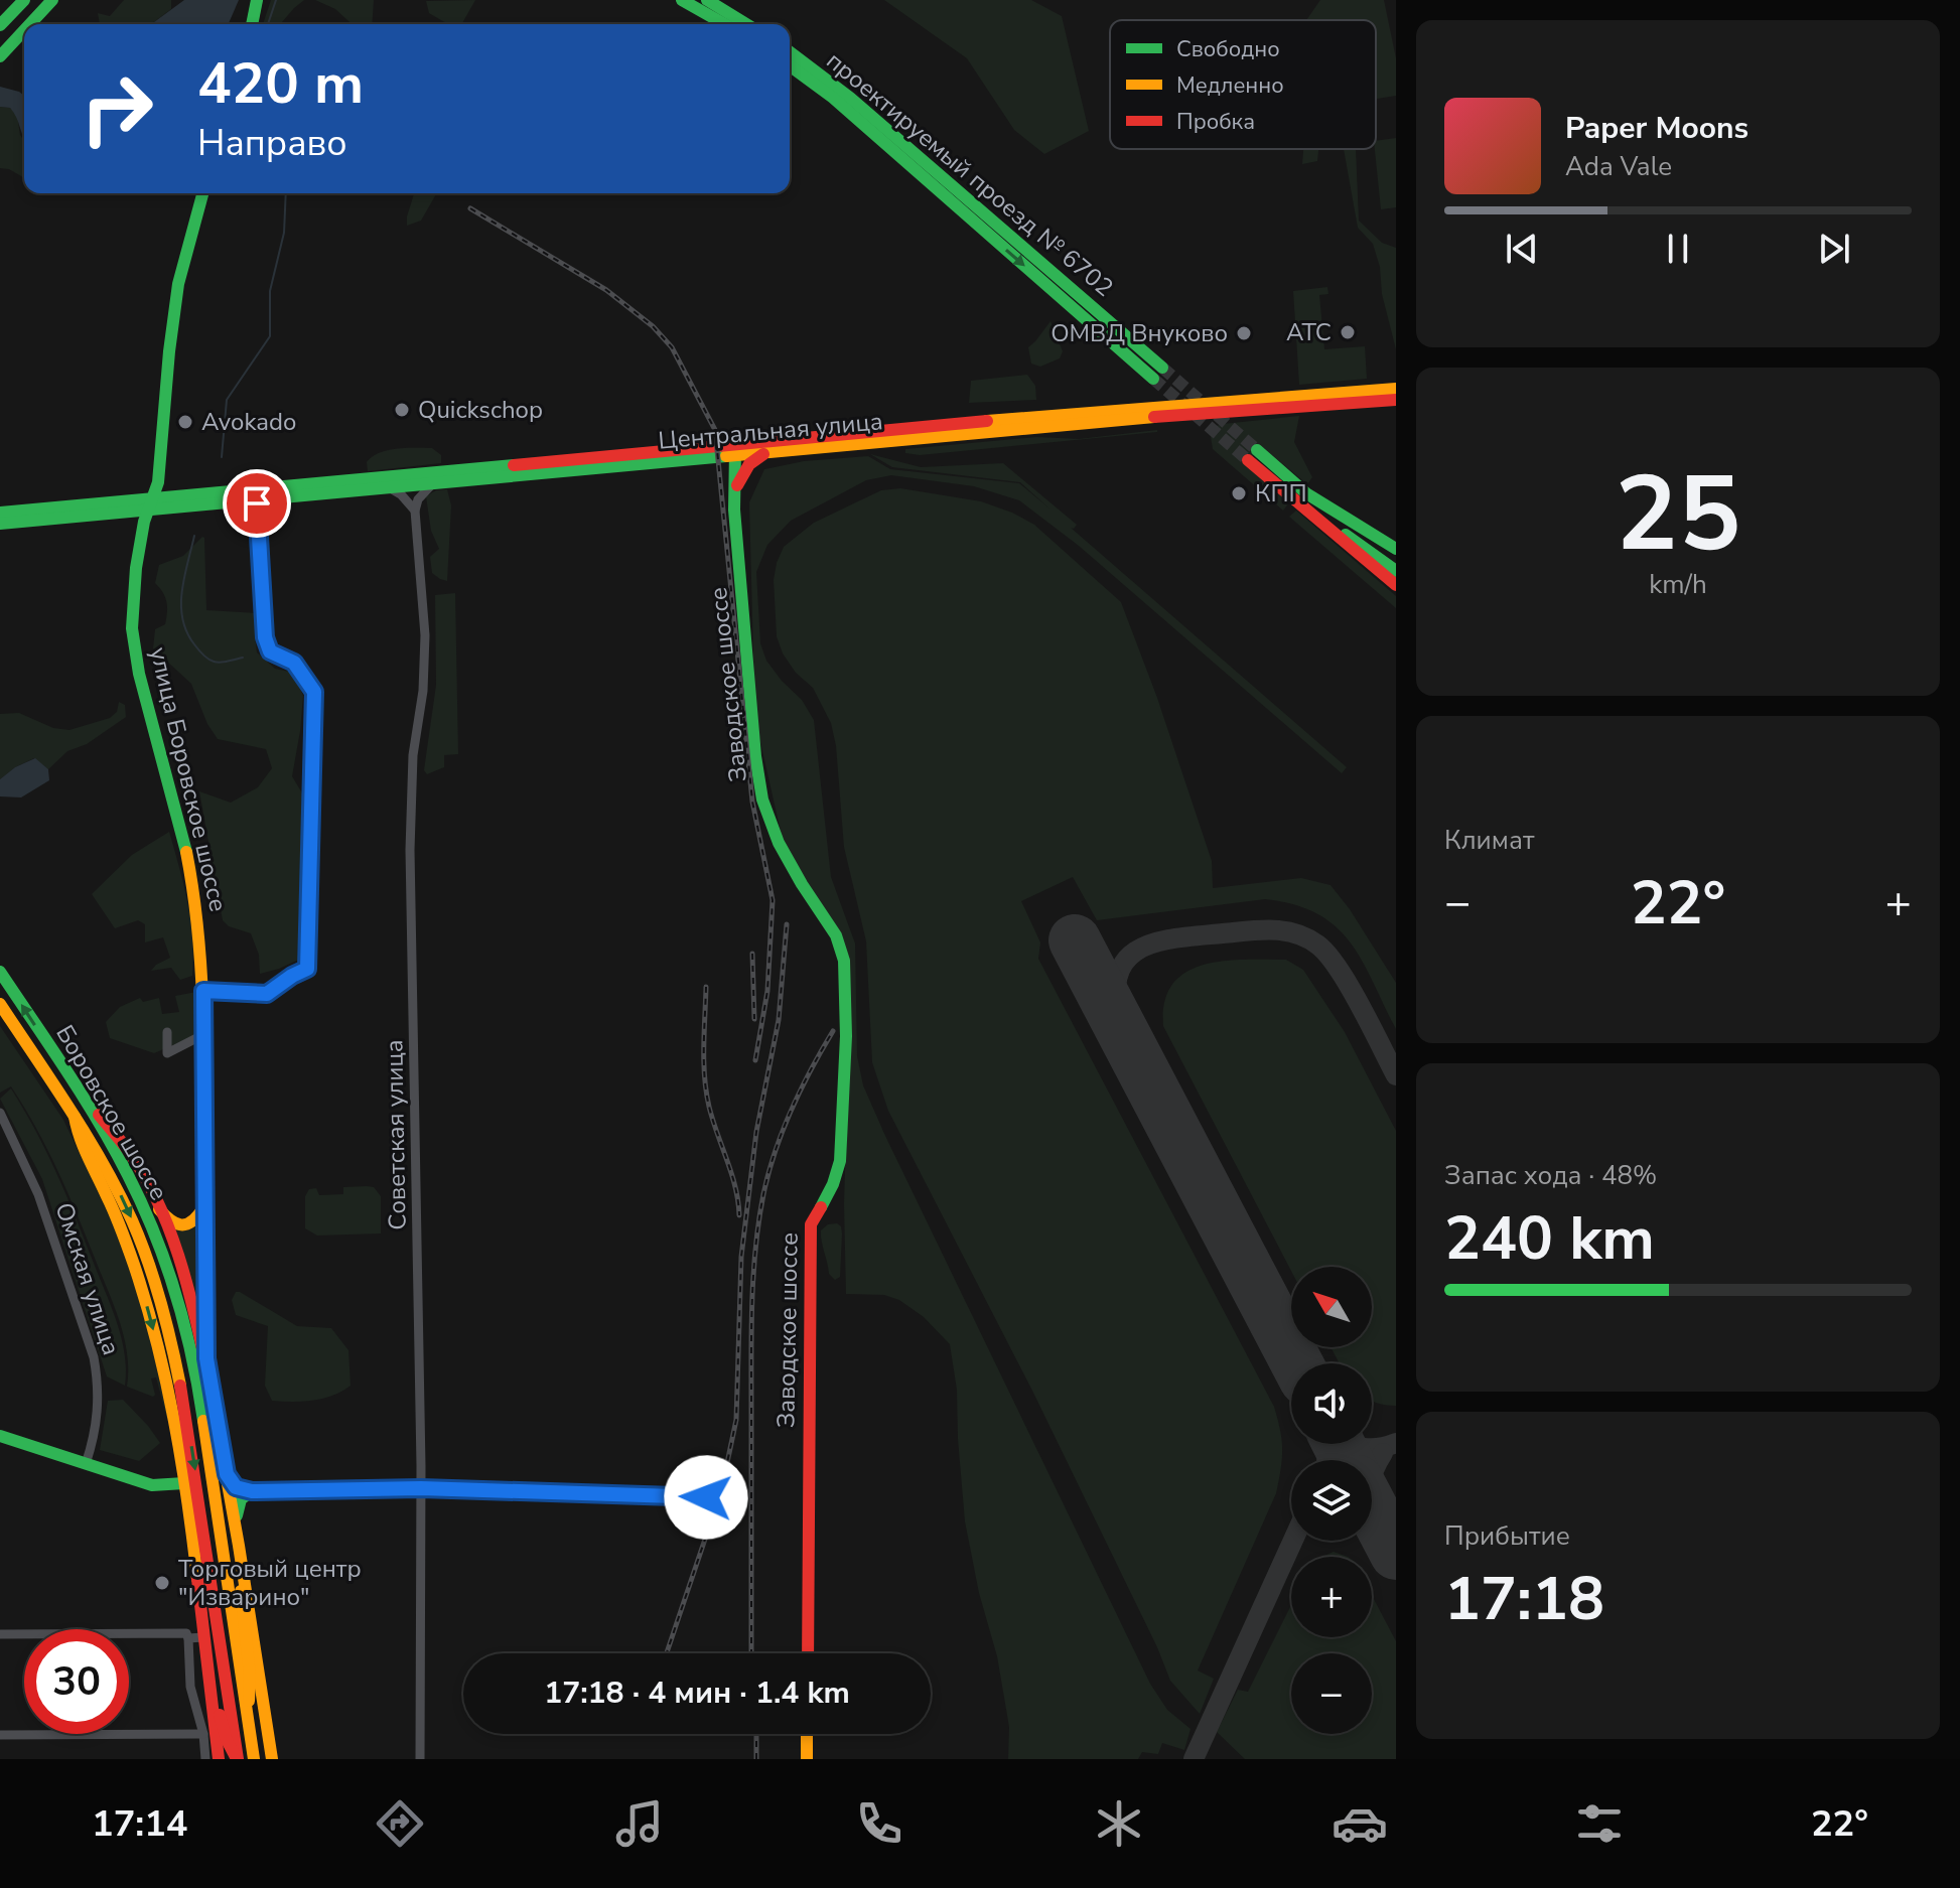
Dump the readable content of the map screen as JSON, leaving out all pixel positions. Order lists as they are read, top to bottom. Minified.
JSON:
{"streets":{"main road":["проектируемый проезд № 6702","Центральная улица","Заводское шоссе","улица Боровское шоссе","Боровское шоссе"],"street":["Советская улица","Омская улица"]},"crossings":[["Центральная улица","Заводское шоссе"],["Центральная улица","улица Боровское шоссе"]],"places":["АТС","ОМВД Внуково","Quickschop","Avokado","КПП","Торговый центр \"Изварино\""],"legend":["Свободно","Медленно","Пробка"],"north":"top left","page":{"turn":["420 m","Направо"],"song":["Paper Moons","Ada Vale"],"tile":[["25","km/h"],"Климат",["Запас хода · 48%","240 km"],["Прибытие","17:18"]],"heat":["−","22°","+"],"map_buttons":["+","−"],"limit":"30","trip":"17:18 · 4 мин · 1.4 km","tabs":["17:14","22°"]}}
